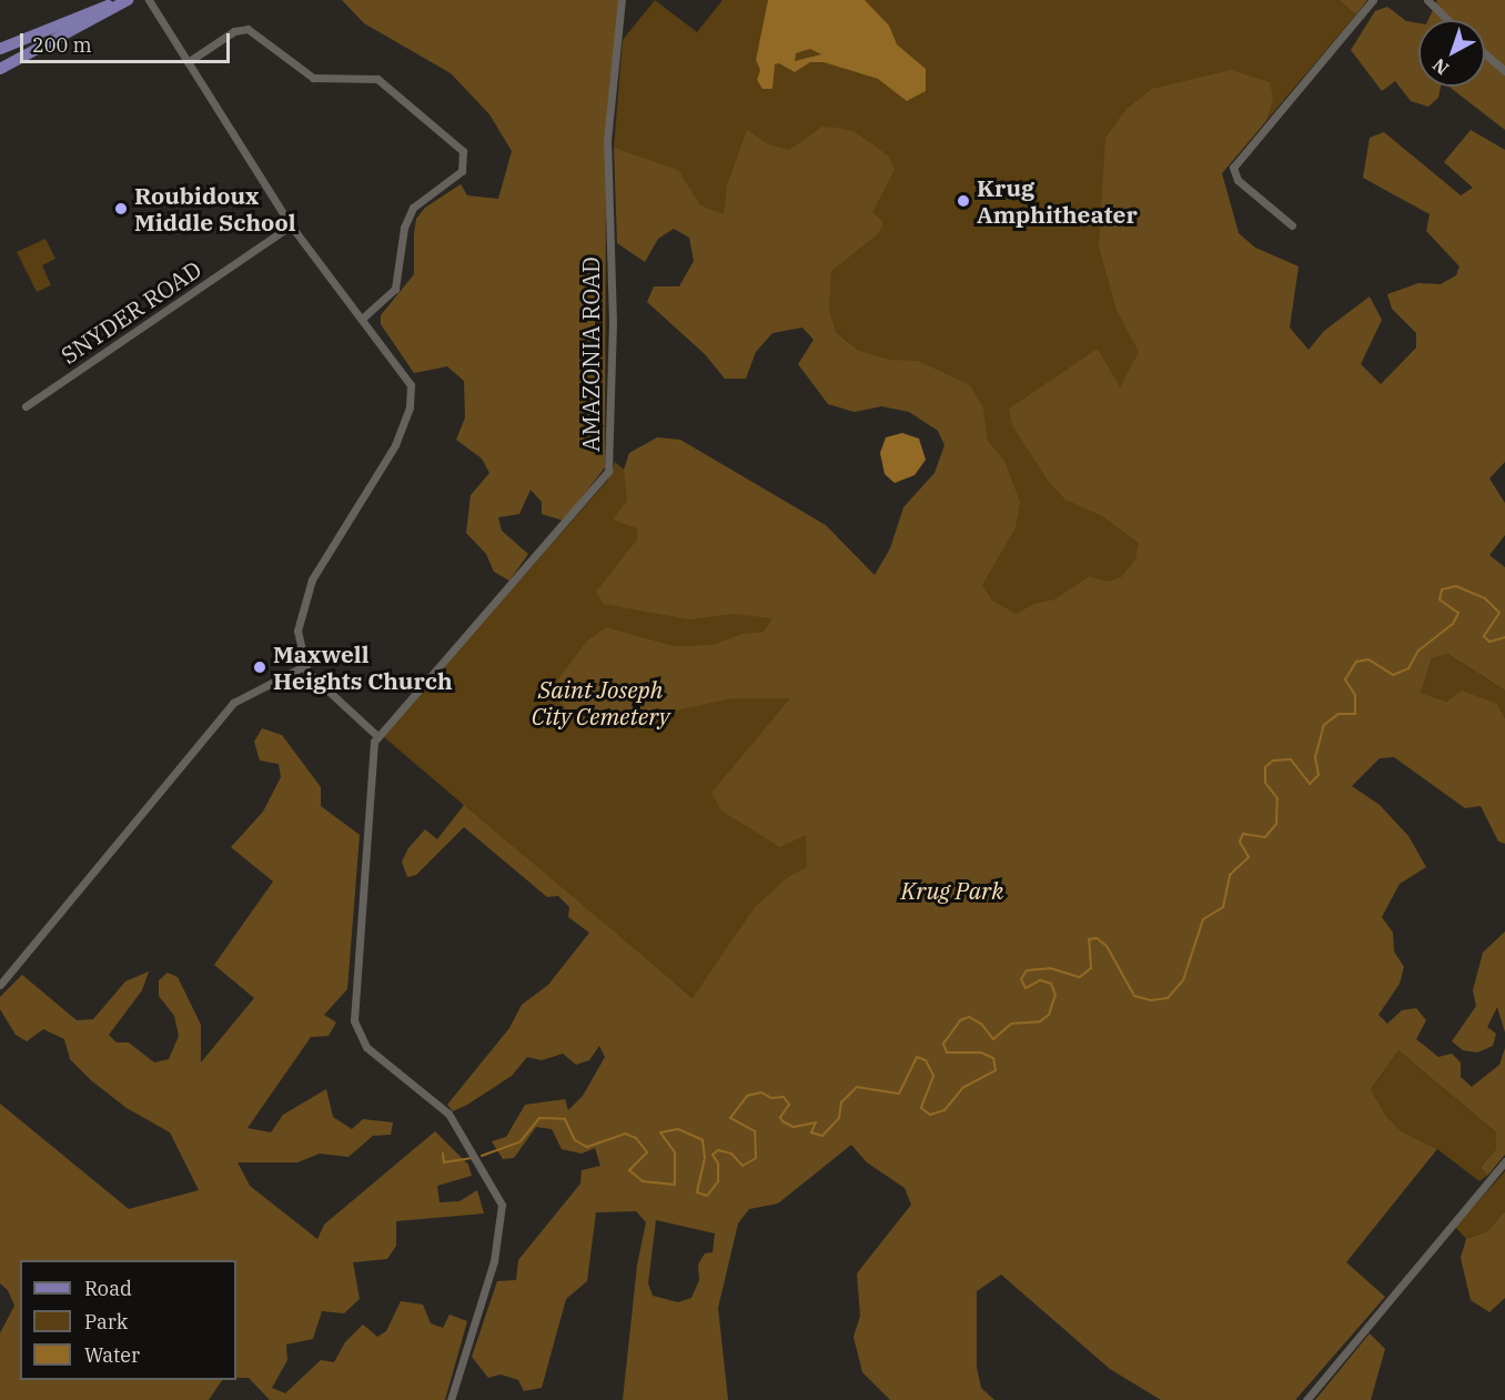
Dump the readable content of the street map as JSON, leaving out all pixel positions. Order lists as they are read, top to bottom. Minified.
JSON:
{"streets":{"street":["SNYDER ROAD","AMAZONIA ROAD"]},"parks":["Saint Joseph City Cemetery","Krug Park"],"places":["Krug Amphitheater","Roubidoux Middle School","Maxwell Heights Church"],"legend":["Road","Park","Water"],"scale_bar":"200 m","north":"bottom left"}
